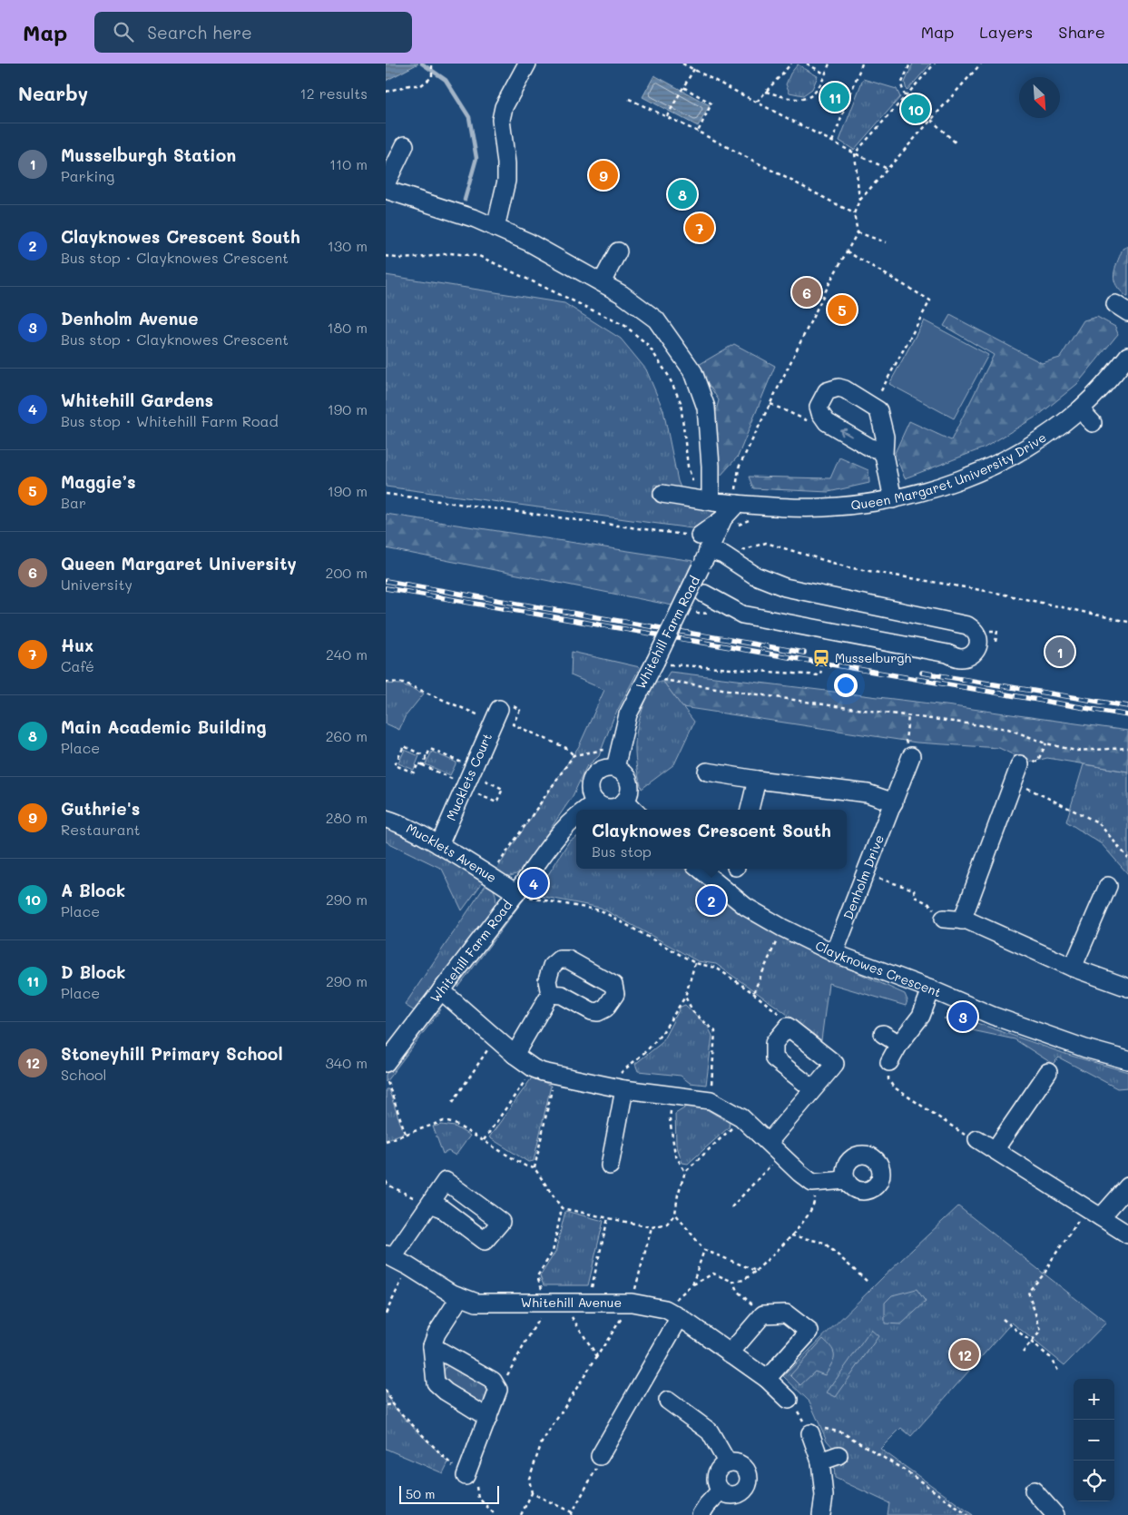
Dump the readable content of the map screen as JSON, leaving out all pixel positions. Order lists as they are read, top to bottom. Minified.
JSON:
{"streets":{"street":["Queen Margaret University Drive","Whitehill Farm Road","Mucklets Court","Mucklets Avenue","Denholm Drive","Clayknowes Crescent","Whitehill Avenue"]},"crossings":[["Queen Margaret University Drive","Whitehill Farm Road"],["Whitehill Farm Road","Mucklets Avenue"],["Mucklets Court","Mucklets Avenue"],["Denholm Drive","Clayknowes Crescent"]],"places":{"station":["Musselburgh"]},"scale_bar":"50 m","north":"bottom right","page":{"header":"Map","search":"Search here","nav":["Map","Layers","Share"],"heading":["Nearby","12 results"],"pins":["11","10","9","8","7","6","5","1","4","2","3","12"],"list":[{"mark":"1","name":"Musselburgh Station","note":"Parking","value":"110 m"},{"mark":"2","name":"Clayknowes Crescent South","note":"Bus stop · Clayknowes Crescent","value":"130 m"},{"mark":"3","name":"Denholm Avenue","note":"Bus stop · Clayknowes Crescent","value":"180 m"},{"mark":"4","name":"Whitehill Gardens","note":"Bus stop · Whitehill Farm Road","value":"190 m"},{"mark":"5","name":"Maggie’s","note":"Bar","value":"190 m"},{"mark":"6","name":"Queen Margaret University","note":"University","value":"200 m"},{"mark":"7","name":"Hux","note":"Café","value":"240 m"},{"mark":"8","name":"Main Academic Building","note":"Place","value":"260 m"},{"mark":"9","name":"Guthrie's","note":"Restaurant","value":"280 m"},{"mark":"10","name":"A Block","note":"Place","value":"290 m"},{"mark":"11","name":"D Block","note":"Place","value":"290 m"},{"mark":"12","name":"Stoneyhill Primary School","note":"School","value":"340 m"}],"popup":["Clayknowes Crescent South","Bus stop"],"map_buttons":["+","−"],"scale":"50 m"}}
